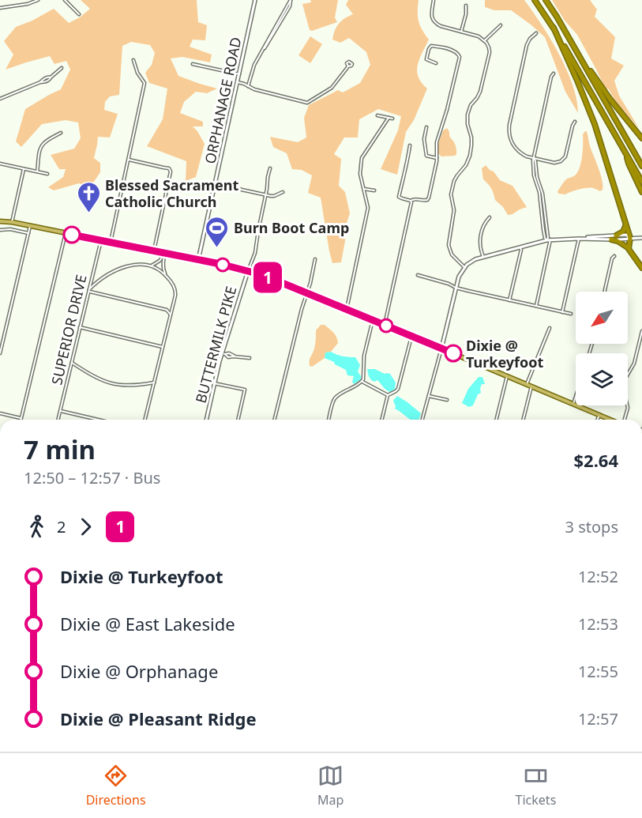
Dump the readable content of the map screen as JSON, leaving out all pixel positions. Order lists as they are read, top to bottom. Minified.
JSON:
{"streets":{"main road":["ORPHANAGE ROAD","BUTTERMILK PIKE"],"street":["SUPERIOR DRIVE"]},"places":{"church":["Blessed Sacrament Catholic Church"],"sports":["Burn Boot Camp"],"other":["Dixie @ Turkeyfoot"]},"lines":["bus line 1"],"north":"bottom left","page":{"on_map":"1","heading":["7 min","12:50 – 12:57 · Bus","$2.64"],"legs":["2","1","3 stops"],"list":[{"name":"Dixie @ Turkeyfoot","value":"12:52"},{"name":"Dixie @ East Lakeside","value":"12:53"},{"name":"Dixie @ Orphanage","value":"12:55"},{"name":"Dixie @ Pleasant Ridge","value":"12:57"}],"tabs":["Directions","Map","Tickets"]}}
